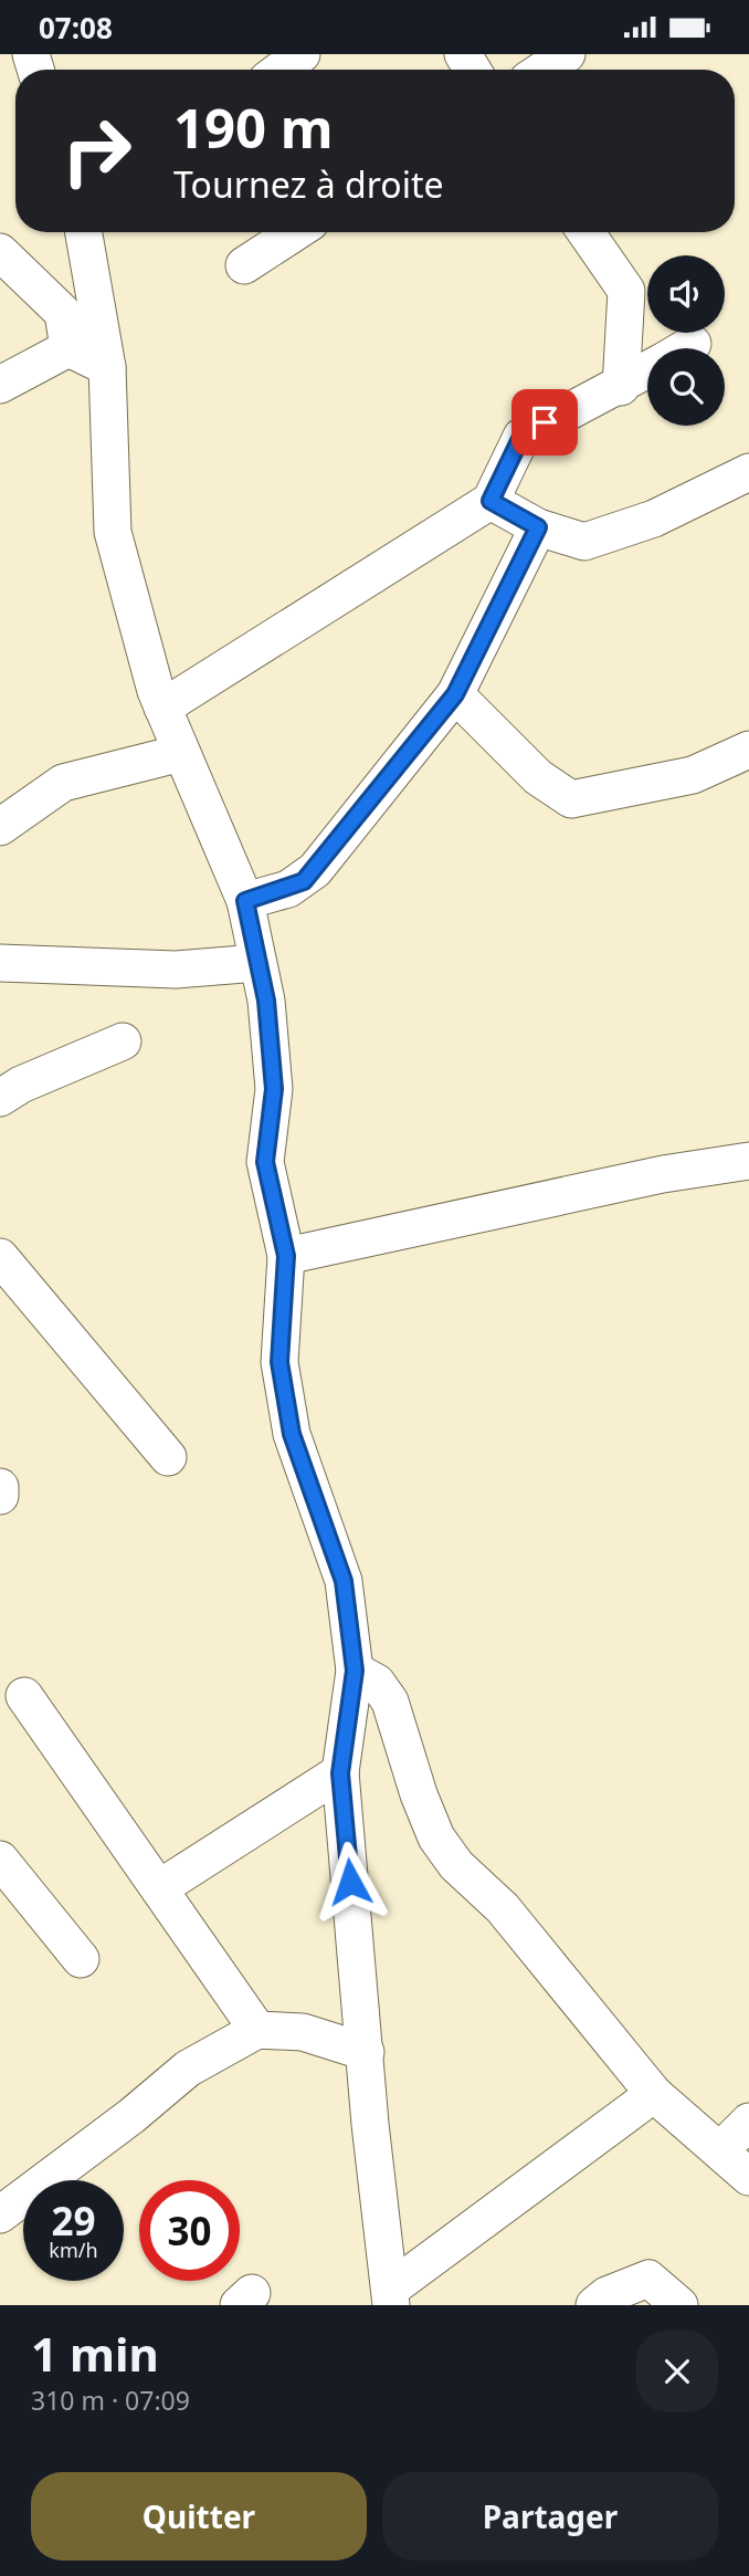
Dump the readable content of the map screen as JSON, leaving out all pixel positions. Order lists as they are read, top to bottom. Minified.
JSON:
{"page":{"status":"07:08","turn":["190 m","Tournez à droite"],"speed":"29 km/h","limit":"30","heading":["1 min","310 m · 07:09"],"buttons":["Quitter","Partager"]}}
